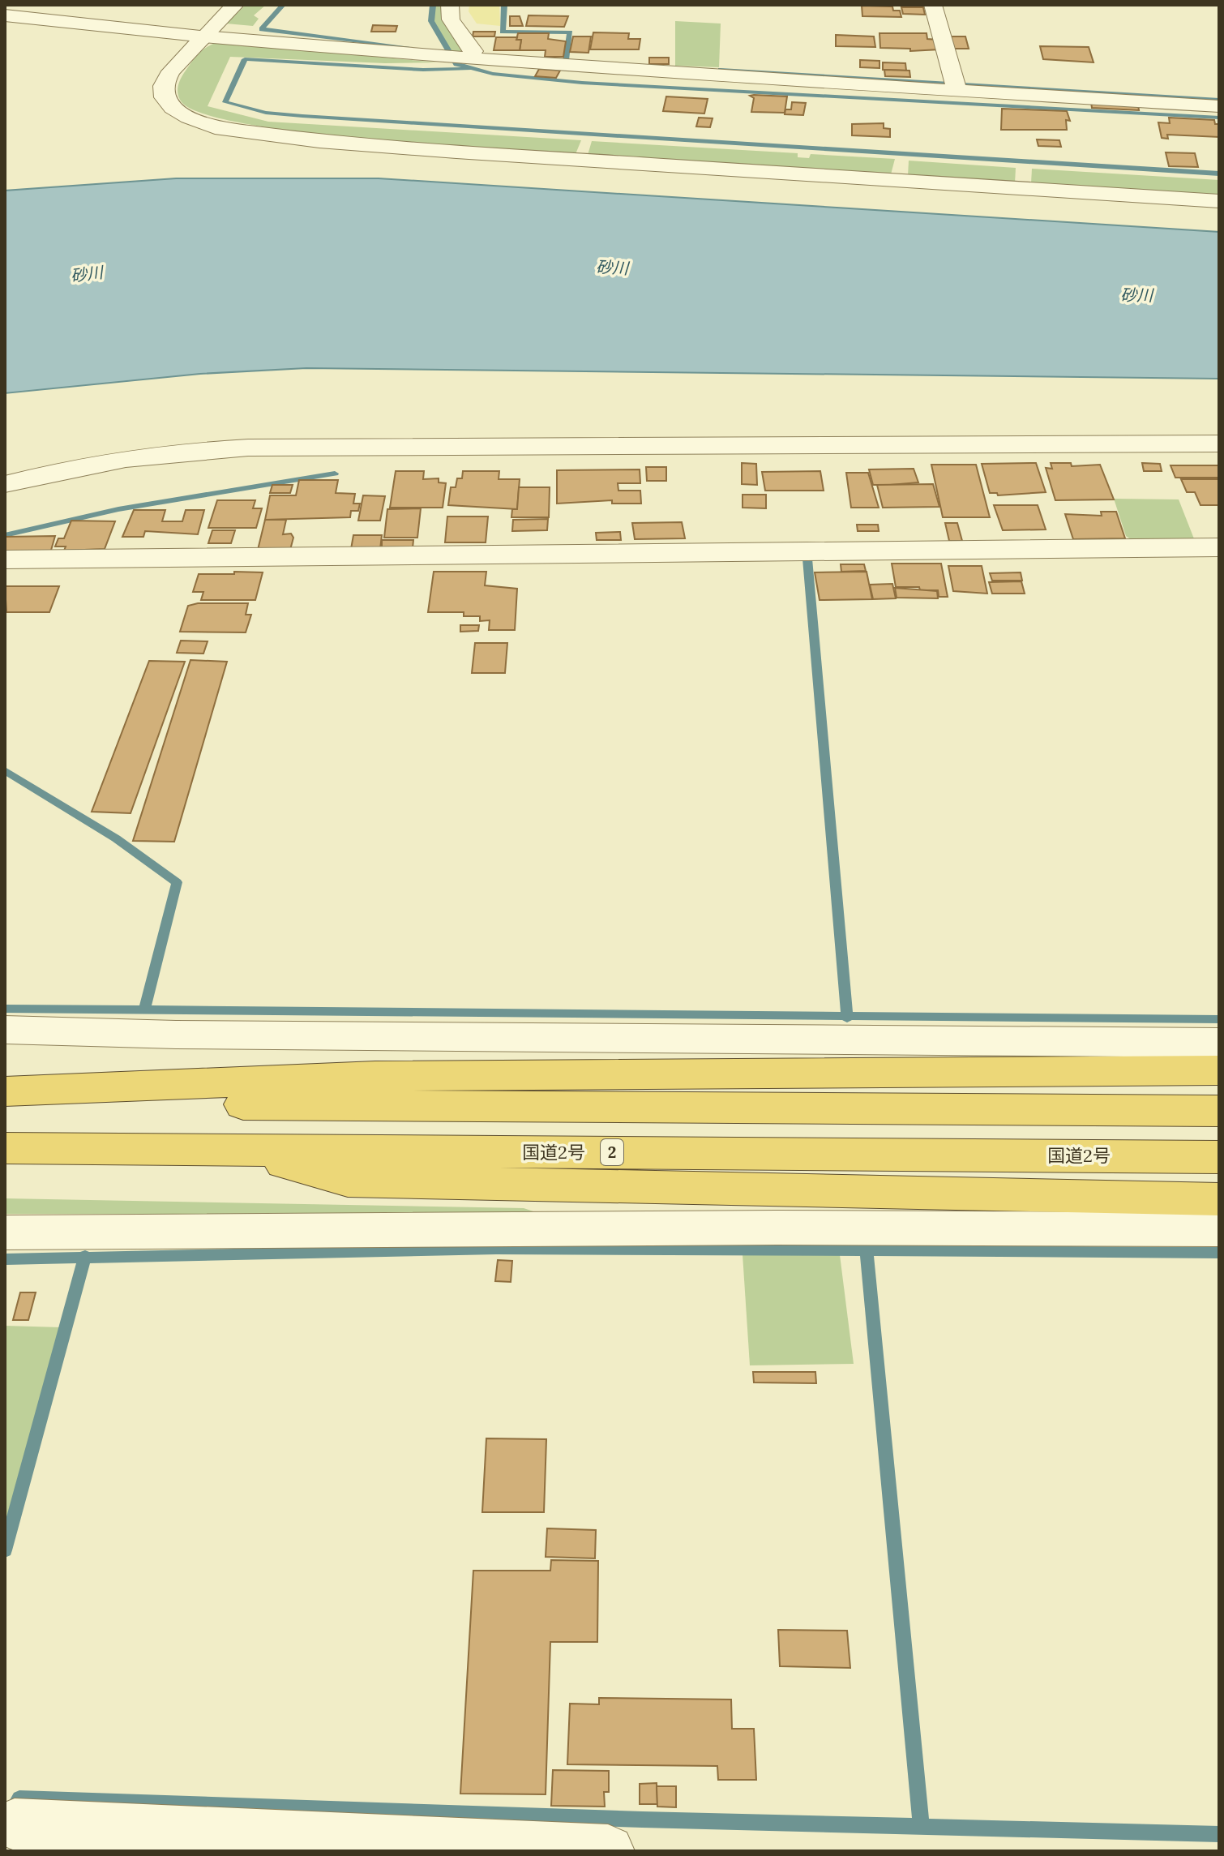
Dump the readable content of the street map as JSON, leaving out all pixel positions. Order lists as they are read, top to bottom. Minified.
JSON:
{"streets":{"highway":["国道2号","2"]},"water":["砂川"]}
